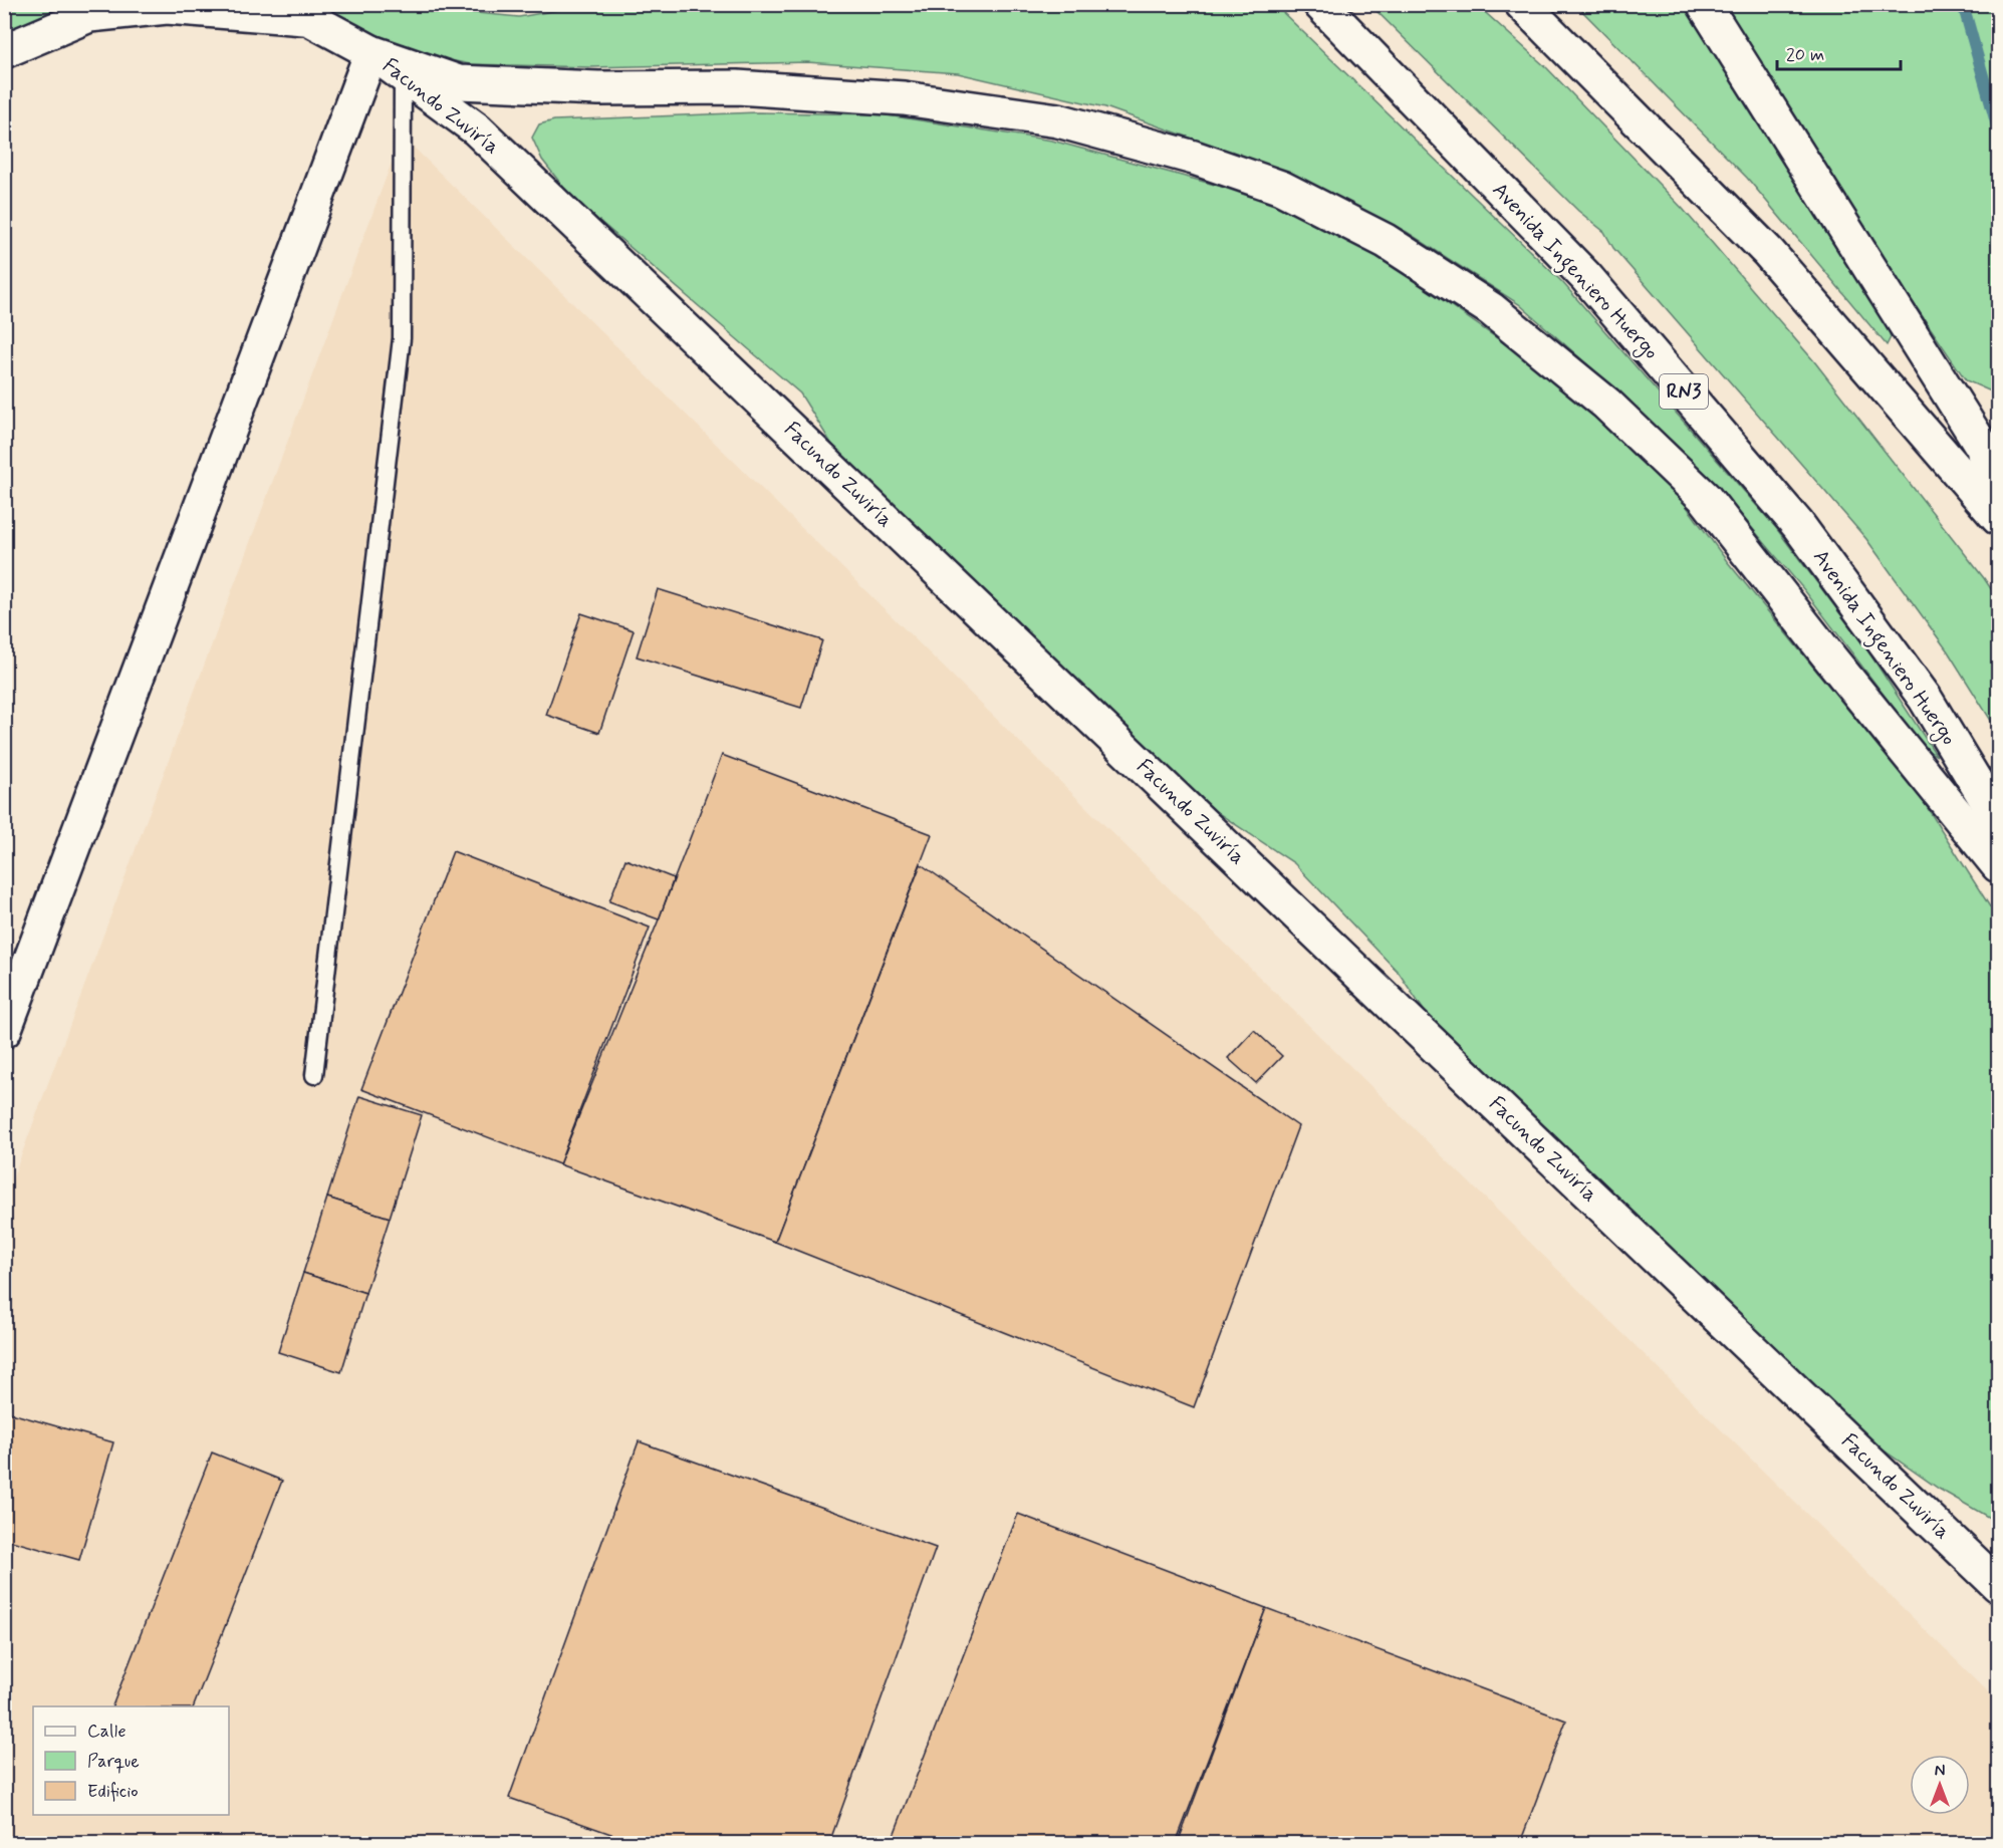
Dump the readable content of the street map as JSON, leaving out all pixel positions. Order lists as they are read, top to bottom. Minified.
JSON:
{"streets":{"main road":["Facundo Zuviría","Avenida Ingeniero Huergo","RN3"]},"legend":["Calle","Parque","Edificio"],"scale_bar":"20 m","north":"top"}
